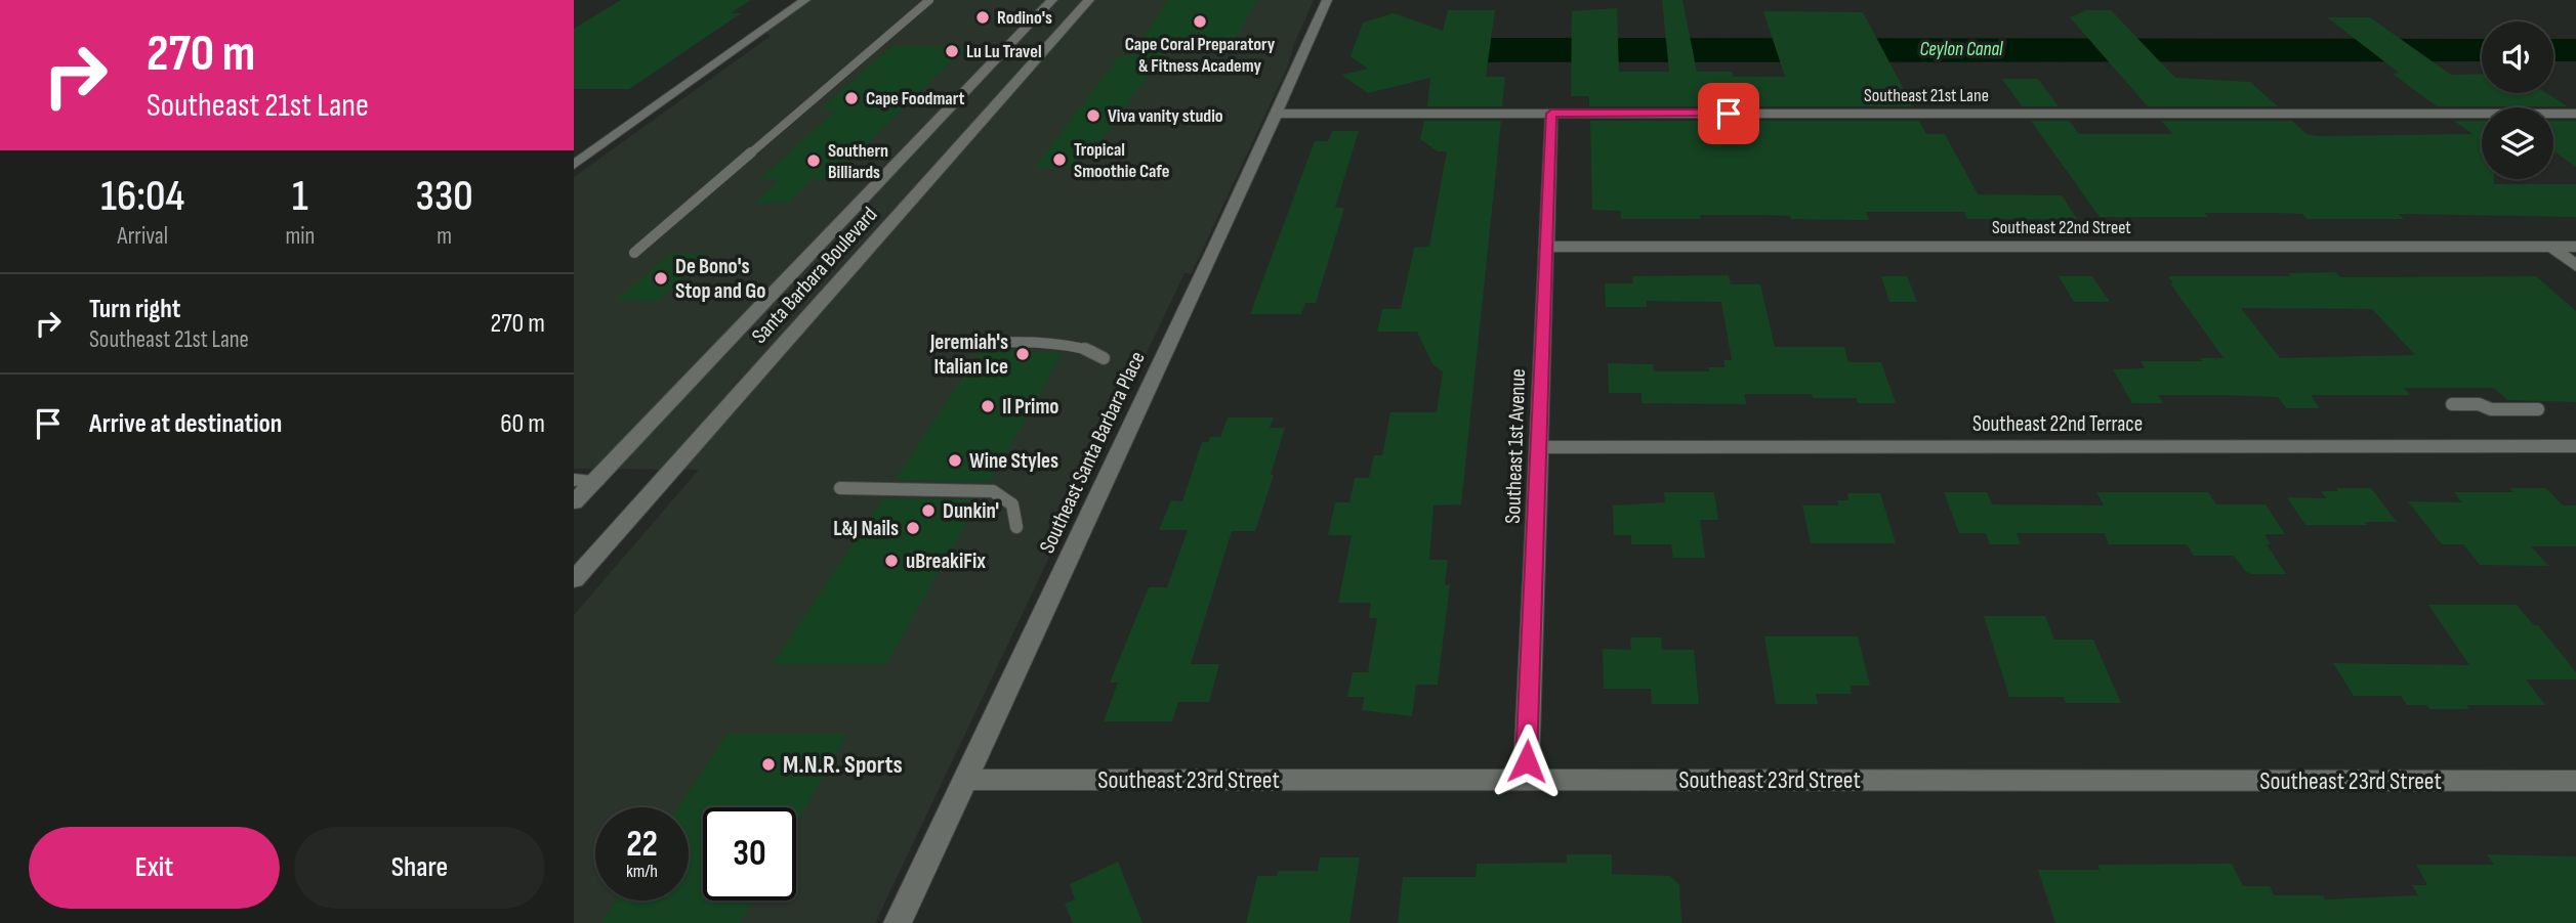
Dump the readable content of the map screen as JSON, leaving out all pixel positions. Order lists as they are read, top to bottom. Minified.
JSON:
{"streets":{"street":["Southeast 21st Lane","Southeast 22nd Street","Santa Barbara Boulevard","Southeast 22nd Terrace","Southeast 1st Avenue","Southeast Santa Barbara Place","Southeast 23rd Street"]},"crossings":[["Southeast 21st Lane","Southeast 1st Avenue"],["Southeast 21st Lane","Southeast Santa Barbara Place"],["Southeast 22nd Street","Southeast 1st Avenue"],["Southeast 22nd Terrace","Southeast 1st Avenue"],["Southeast 1st Avenue","Southeast 23rd Street"],["Southeast Santa Barbara Place","Southeast 23rd Street"]],"water":["Ceylon Canal"],"places":["Rodino's","Cape Coral Preparatory & Fitness Academy","Lu Lu Travel","Cape Foodmart","Viva vanity studio","Tropical Smoothie Cafe","Southern Billiards","De Bono's Stop and Go","Jeremiah's Italian Ice","Il Primo","Wine Styles","Dunkin'","L&J Nails","uBreakiFix","M.N.R. Sports"],"page":{"turn":["270 m","Southeast 21st Lane"],"eta":["16:04","Arrival","1","min","330","m"],"list":[{"name":"Turn right","note":"Southeast 21st Lane","value":"270 m"},{"name":"Arrive at destination","value":"60 m"}],"speed":"22 km/h","limit":"30","buttons":["Exit","Share"]}}
